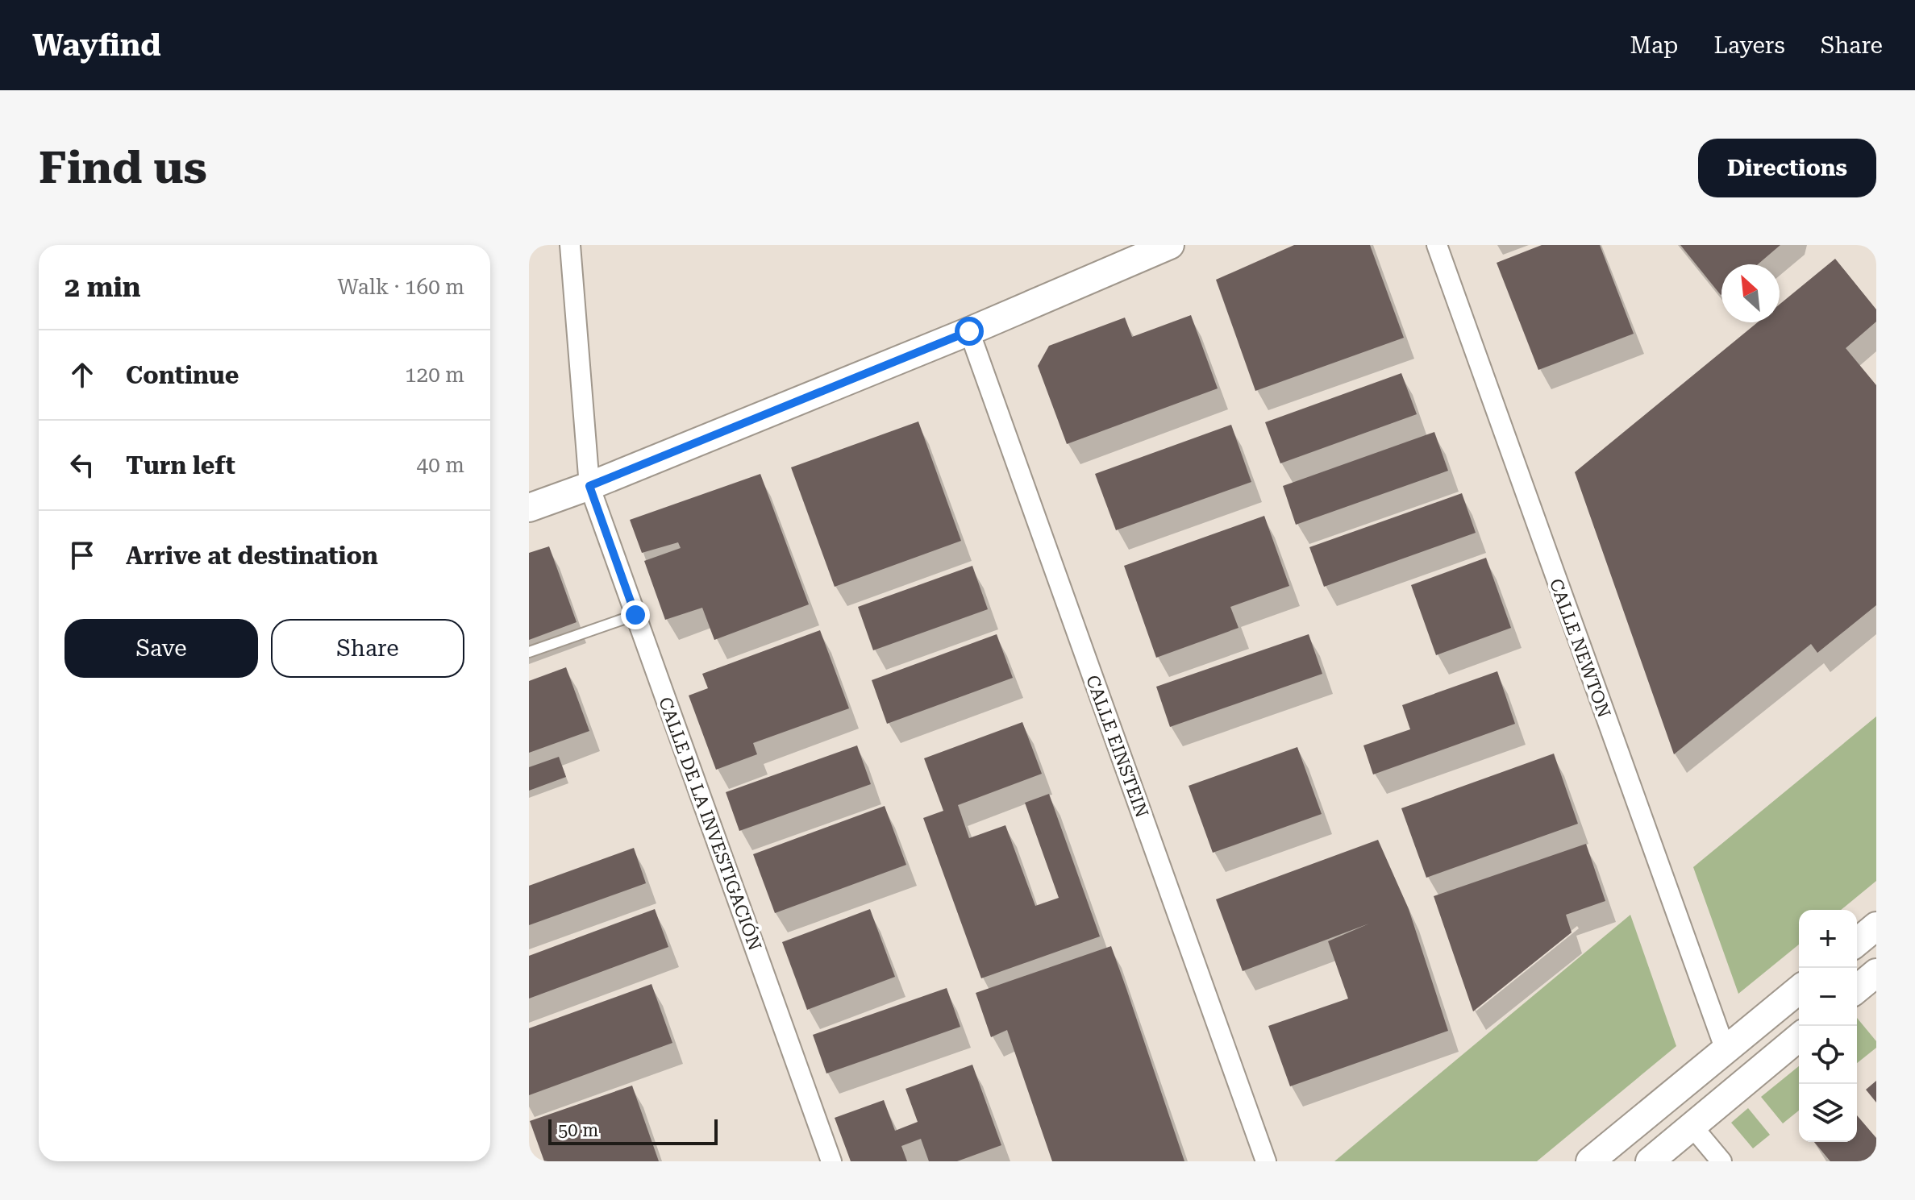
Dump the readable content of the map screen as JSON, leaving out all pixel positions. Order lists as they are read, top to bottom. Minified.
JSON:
{"streets":{"street":["CALLE NEWTON","CALLE EINSTEIN","CALLE DE LA INVESTIGACIÓN"]},"scale_bar":"50 m","north":"top left","page":{"header":"Wayfind","nav":["Map","Layers","Share"],"buttons":["Directions",["Save","Share"]],"title":"Find us","heading":["2 min","Walk · 160 m"],"list":[["Continue","120 m"],["Turn left","40 m"],"Arrive at destination"],"map_buttons":["+","−"],"scale":"50 m"}}
